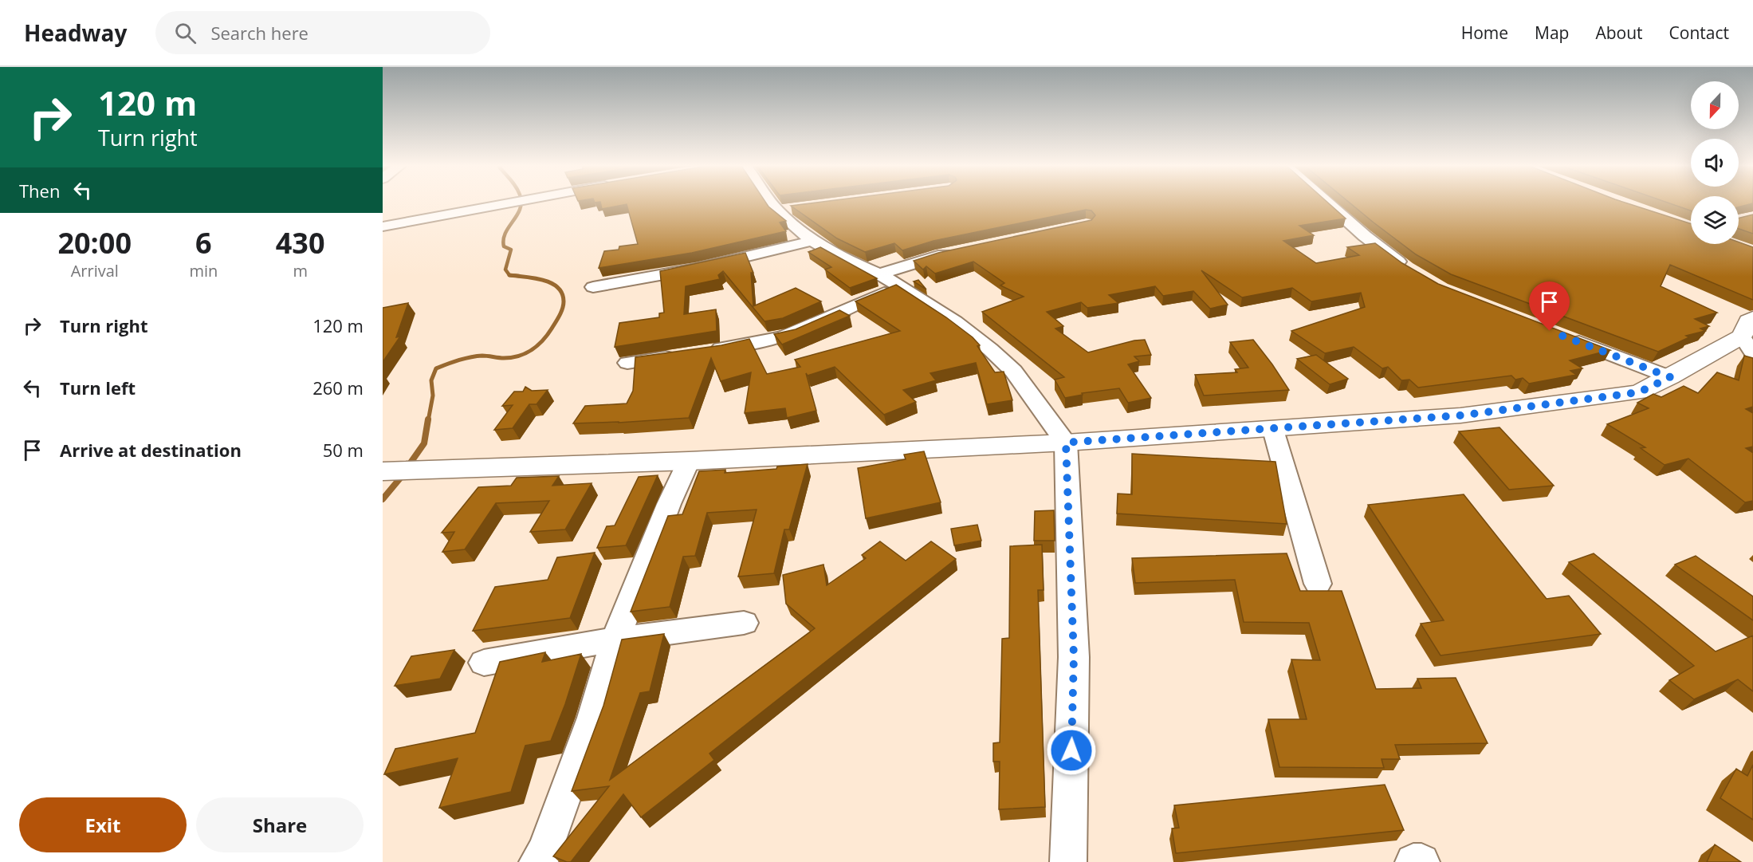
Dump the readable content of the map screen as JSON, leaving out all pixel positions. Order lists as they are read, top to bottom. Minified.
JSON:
{"north":"bottom","page":{"header":"Headway","search":"Search here","nav":["Home","Map","About","Contact"],"turn":["120 m","Turn right"],"then":"Then","eta":["20:00","Arrival","6","min","430","m"],"list":[{"name":"Turn right","value":"120 m"},{"name":"Turn left","value":"260 m"},{"name":"Arrive at destination","value":"50 m"}],"buttons":["Exit","Share"]}}
